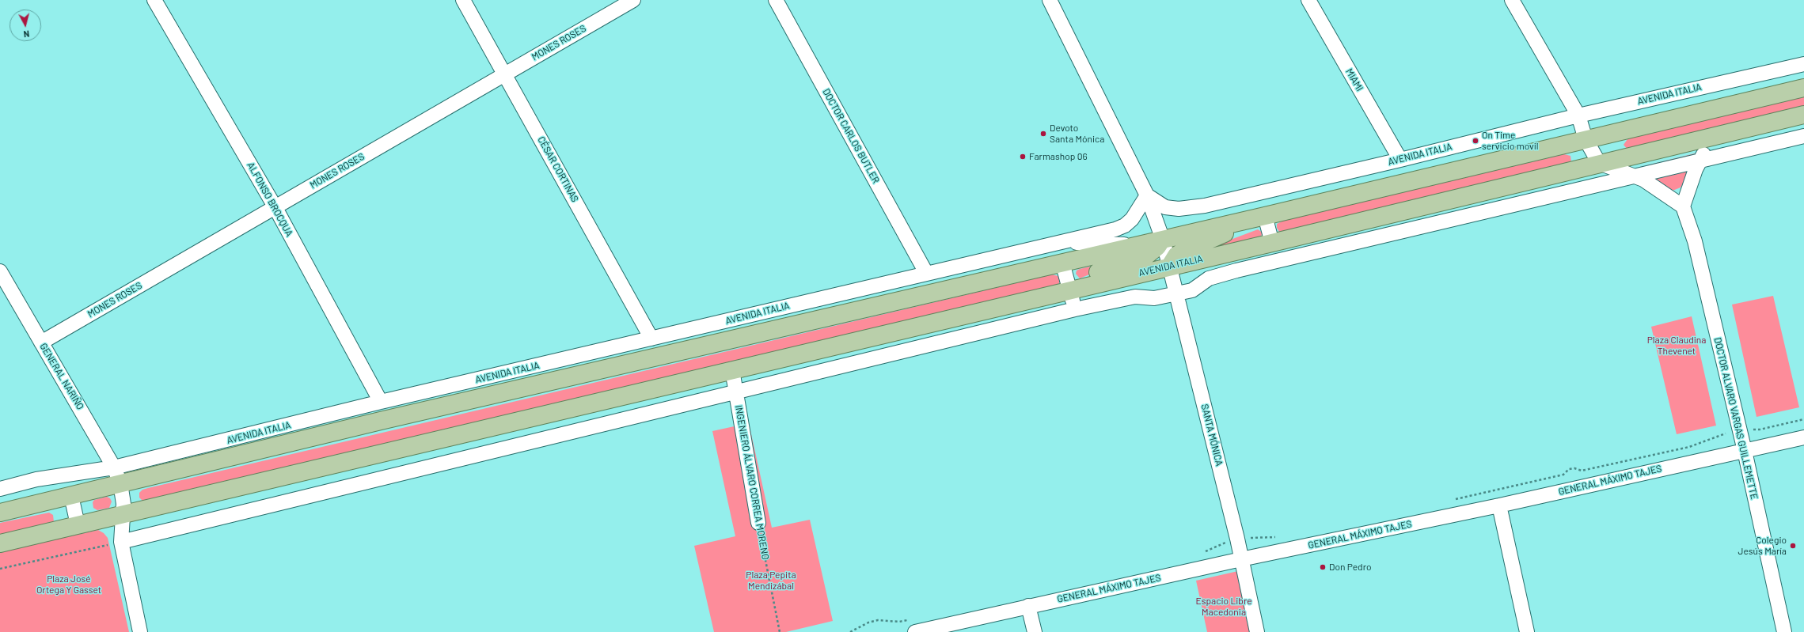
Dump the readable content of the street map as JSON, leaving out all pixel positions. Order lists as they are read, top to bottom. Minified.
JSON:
{"streets":{"main road":["AVENIDA ITALIA"],"street":["MONES ROSES","MIAMI","DOCTOR CARLOS BUTLER","CÉSAR CORTINAS","ALFONSO BROCQUA","GENERAL NARIÑO","DOCTOR ALVARO VARGAS GUILLEMETTE","SANTA MÓNICA","GENERAL MÁXIMO TAJES","INGENIERO ÁLVARO CORREA MORENO"]},"crossings":[["MONES ROSES","CÉSAR CORTINAS"],["MONES ROSES","ALFONSO BROCQUA"],["MONES ROSES","GENERAL NARIÑO"],["MIAMI","AVENIDA ITALIA"],["AVENIDA ITALIA","DOCTOR CARLOS BUTLER"],["AVENIDA ITALIA","CÉSAR CORTINAS"],["AVENIDA ITALIA","ALFONSO BROCQUA"],["AVENIDA ITALIA","GENERAL NARIÑO"],["AVENIDA ITALIA","SANTA MÓNICA"],["AVENIDA ITALIA","INGENIERO ÁLVARO CORREA MORENO"],["DOCTOR ALVARO VARGAS GUILLEMETTE","GENERAL MÁXIMO TAJES"],["SANTA MÓNICA","GENERAL MÁXIMO TAJES"]],"parks":["Plaza Claudina Thevenet","Plaza Pepita Mendizábal","Plaza José Ortega Y Gasset","Espacio Libre Macedonia"],"places":["Devoto Santa Mónica","On Time servicio movil","Farmashop 06","Colegio Jesús María","Don Pedro"],"north":"bottom"}
